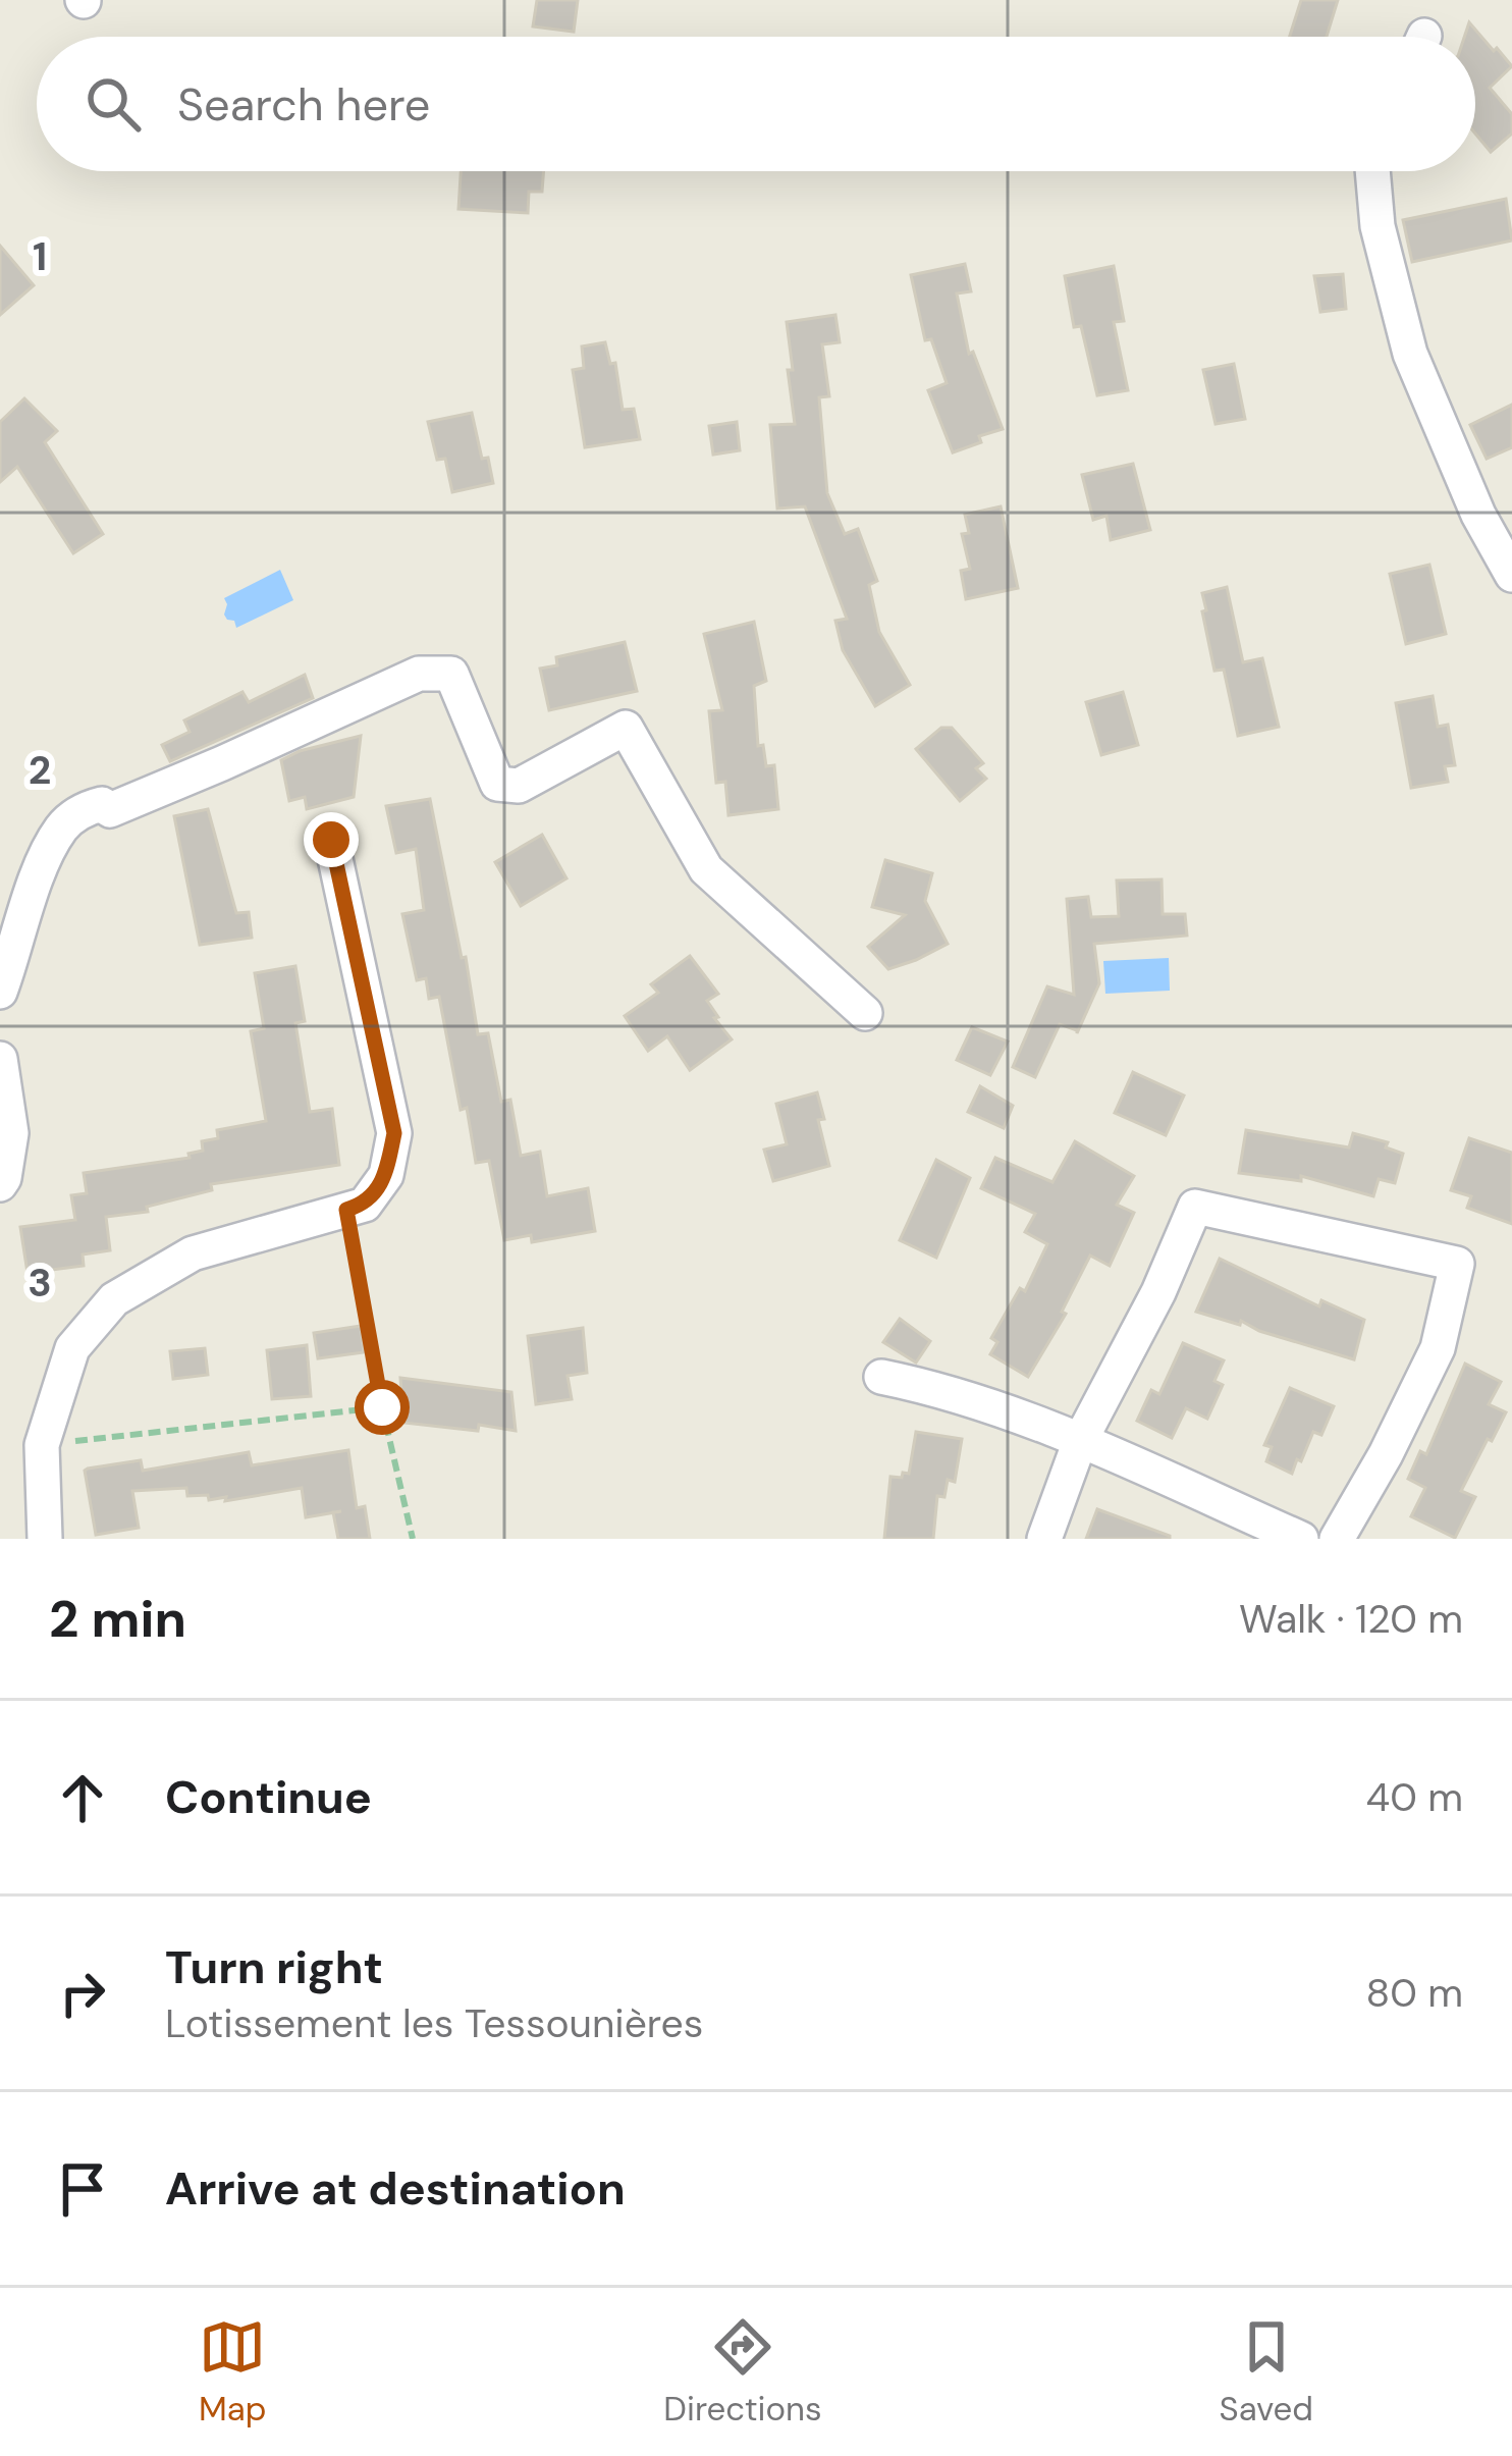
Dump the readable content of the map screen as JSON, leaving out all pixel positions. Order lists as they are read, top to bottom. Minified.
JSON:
{"page":{"search":"Search here","heading":["2 min","Walk · 120 m"],"list":[["Continue","40 m"],["Turn right","Lotissement les Tessounières","80 m"],"Arrive at destination"],"nav":["Map","Directions","Saved"]},"grid":{"rows":["1","2","3"]}}
